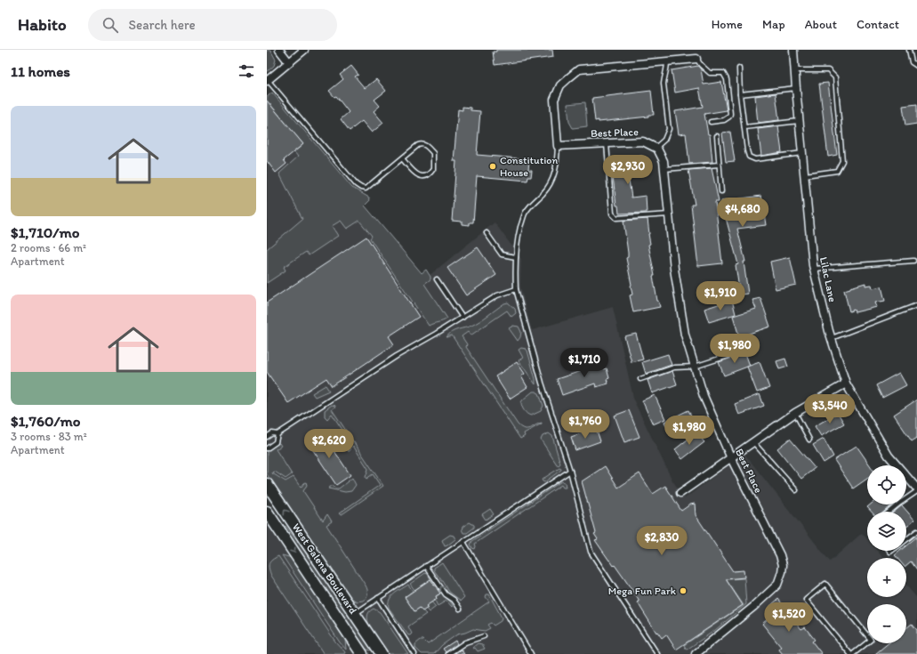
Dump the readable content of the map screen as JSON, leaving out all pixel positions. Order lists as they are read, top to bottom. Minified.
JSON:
{"streets":{"main road":["West Galena Boulevard"],"street":["Best Place","Lilac Lane"]},"places":["Constitution House","Mega Fun Park"],"page":{"header":"Habito","search":"Search here","nav":["Home","Map","About","Contact"],"heading":"11 homes","list":[{"name":"$1,710/mo","note":"2 rooms · 66 m² · Apartment"},{"name":"$1,760/mo","note":"3 rooms · 83 m² · Apartment"}],"price":["$2,930","$4,680","$1,910","$1,980","$1,710","$3,540","$1,760","$1,980","$2,620","$2,830","$1,520"],"map_buttons":["+","−"]}}
